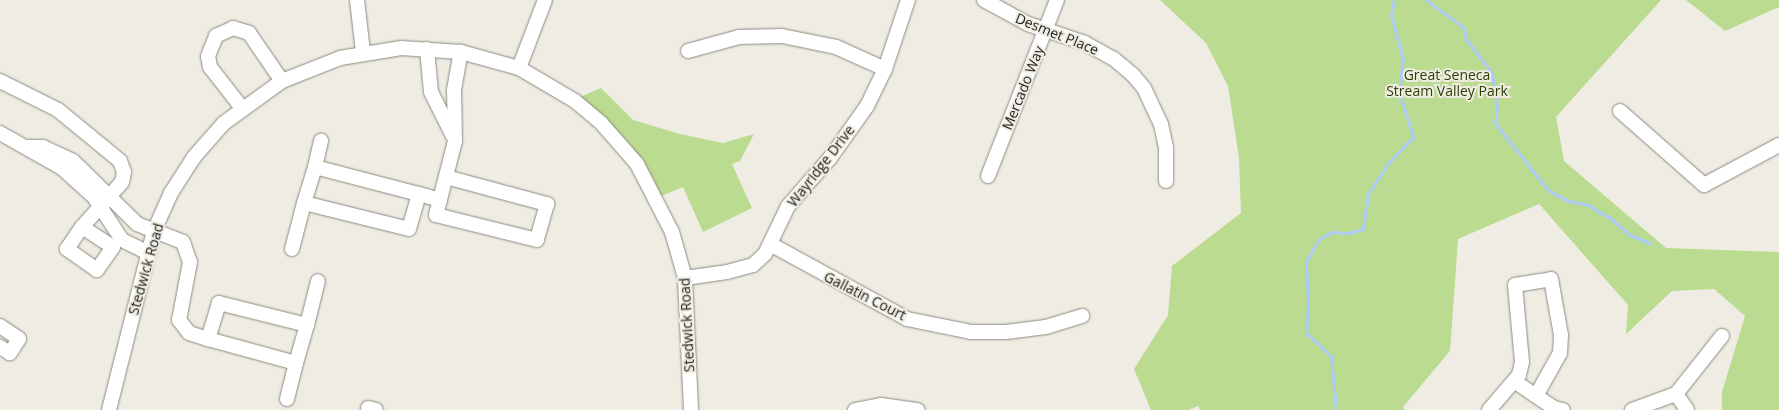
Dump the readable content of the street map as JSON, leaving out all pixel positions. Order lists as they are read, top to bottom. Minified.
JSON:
{"streets":{"street":["Desmet Place","Mercado Way","Wayridge Drive","Stedwick Road","Gallatin Court"]},"crossings":[["Desmet Place","Mercado Way"],["Wayridge Drive","Stedwick Road"],["Wayridge Drive","Gallatin Court"]],"parks":["Great Seneca Stream Valley Park"]}
